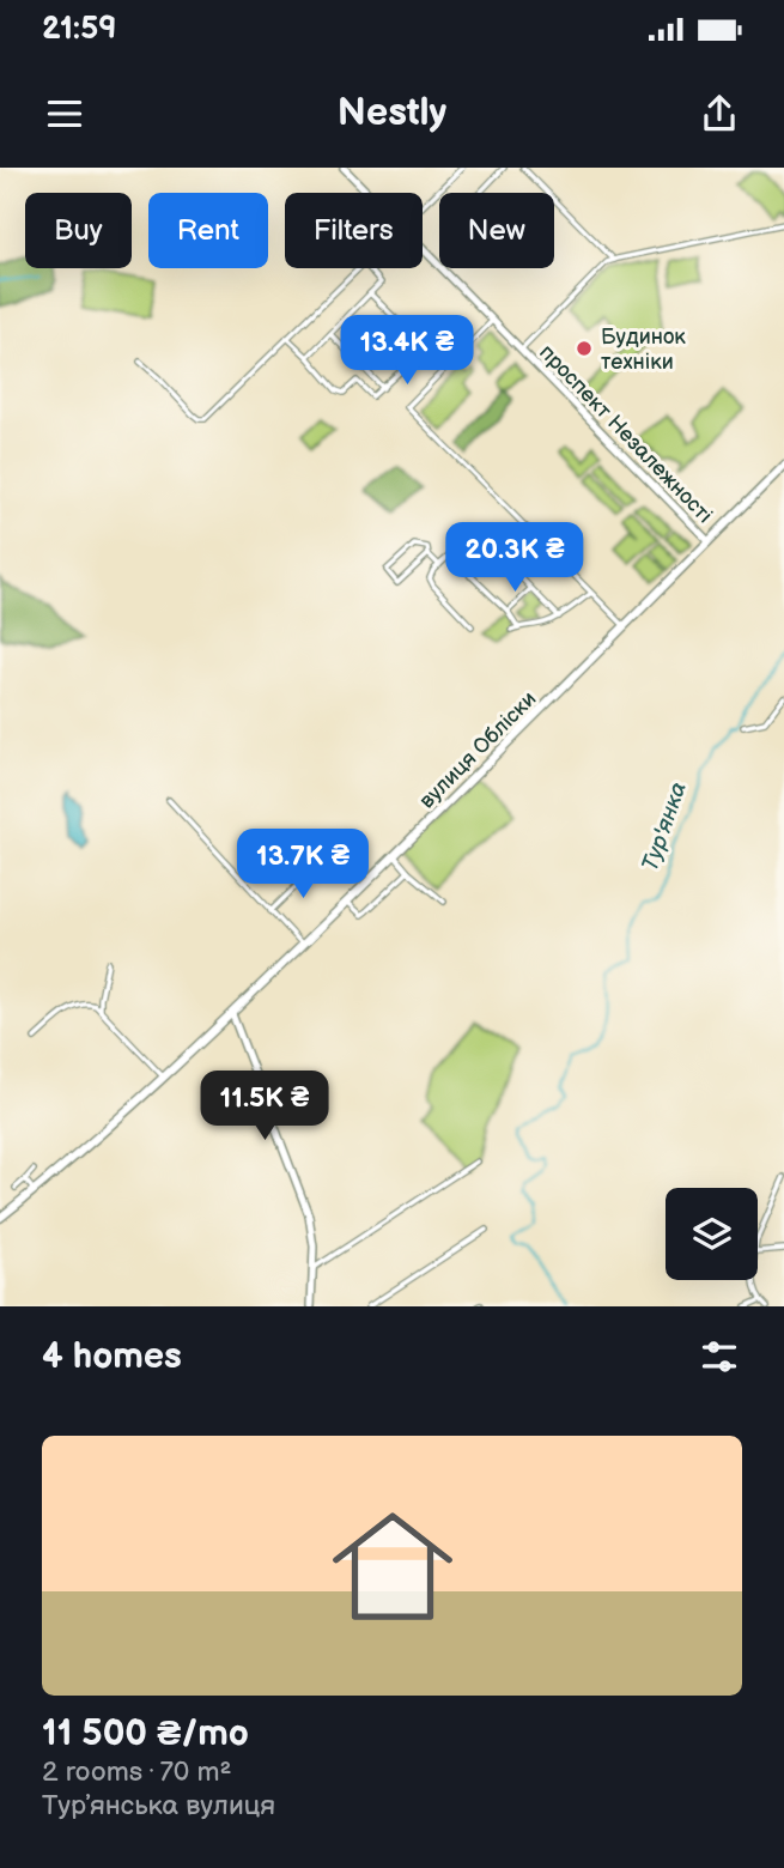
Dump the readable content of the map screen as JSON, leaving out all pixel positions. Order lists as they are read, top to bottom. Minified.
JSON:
{"streets":{"main road":["проспект Незалежності","вулиця Обліски"]},"crossings":[["проспект Незалежності","вулиця Обліски"]],"water":["Тур'янка"],"places":["Будинок техніки"],"page":{"status":"21:59","header":"Nestly","chip":["Buy","Rent","Filters","New"],"price":["13.4K ₴","20.3K ₴","13.7K ₴","11.5K ₴"],"heading":"4 homes","list":[{"name":"11 500 ₴/mo","note":"2 rooms · 70 m² · Турʼянська вулиця"}]}}
